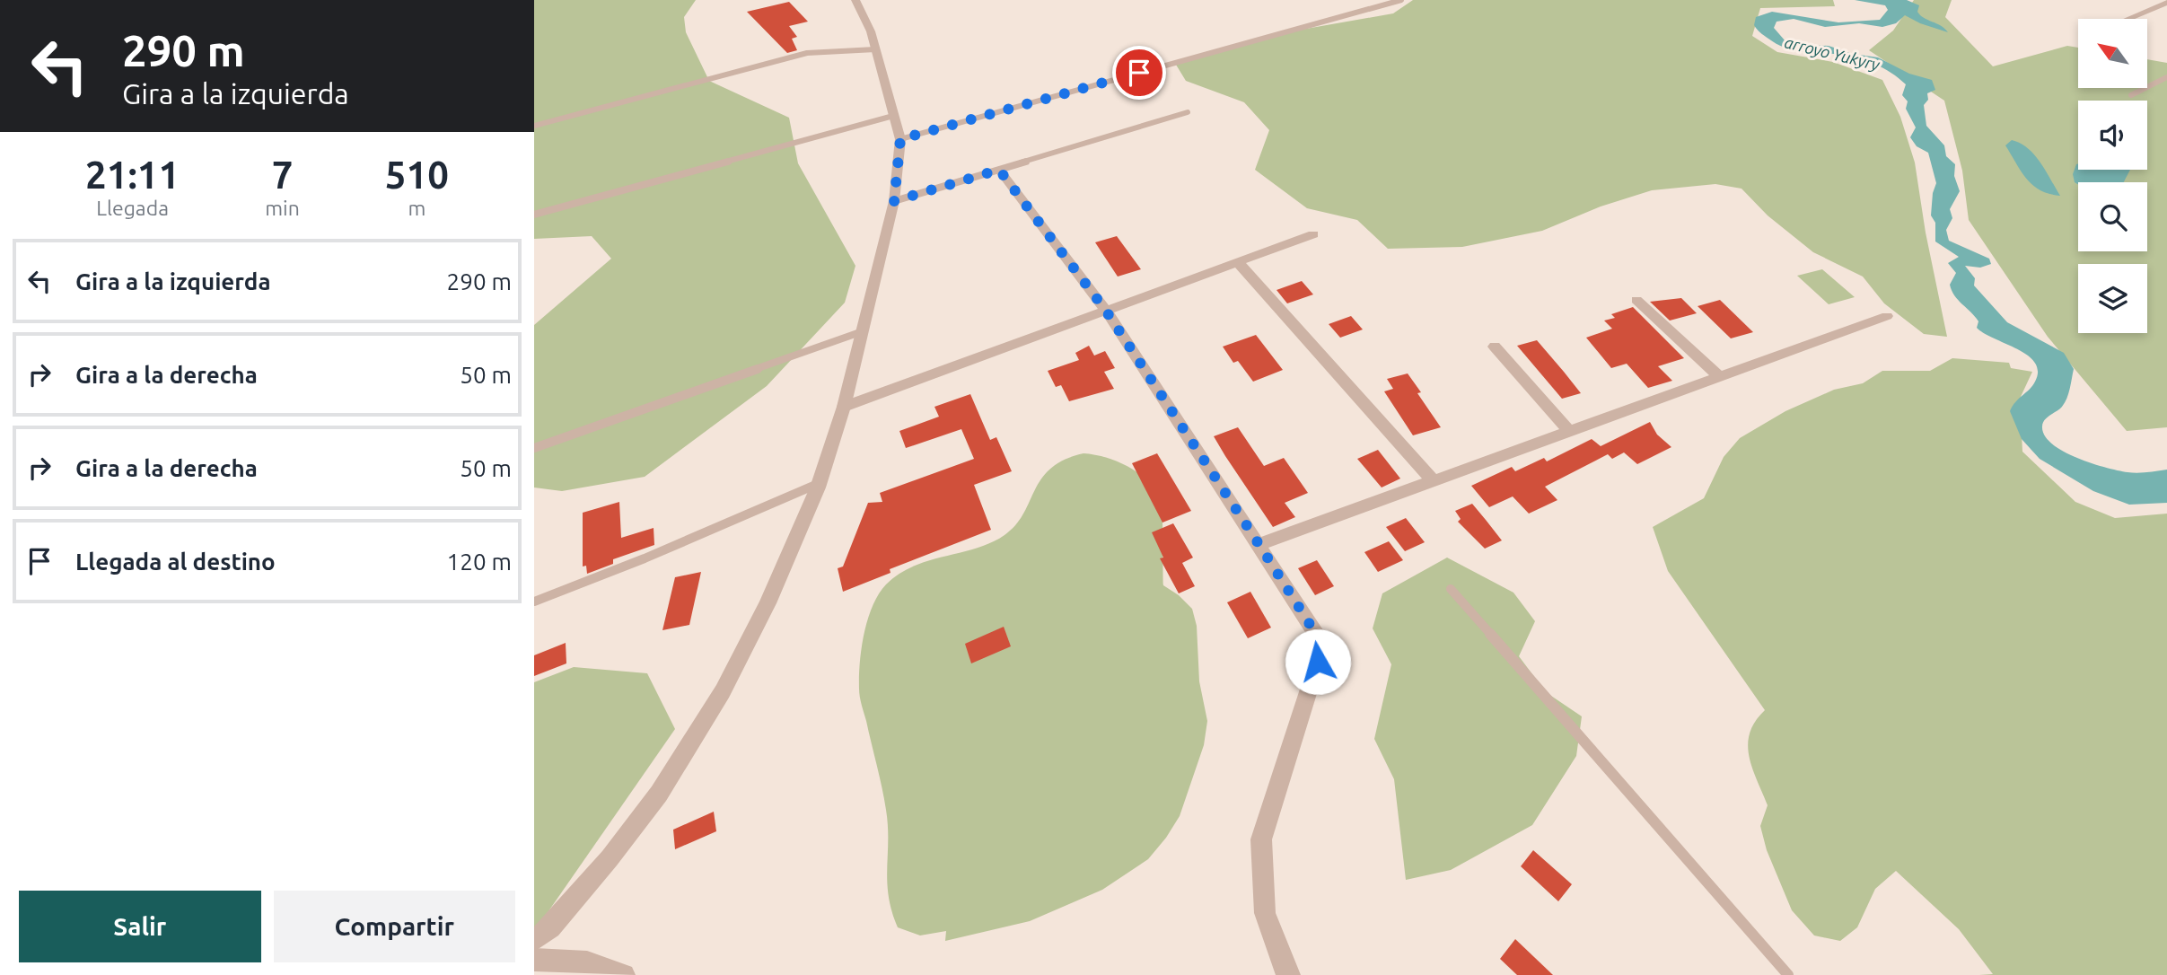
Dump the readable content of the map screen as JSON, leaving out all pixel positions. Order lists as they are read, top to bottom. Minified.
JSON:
{"water":["arroyo Yukyry"],"north":"top left","page":{"turn":["290 m","Gira a la izquierda"],"eta":["21:11","Llegada","7","min","510","m"],"list":[{"name":"Gira a la izquierda","value":"290 m"},{"name":"Gira a la derecha","value":"50 m"},{"name":"Gira a la derecha","value":"50 m"},{"name":"Llegada al destino","value":"120 m"}],"buttons":["Salir","Compartir"]}}
